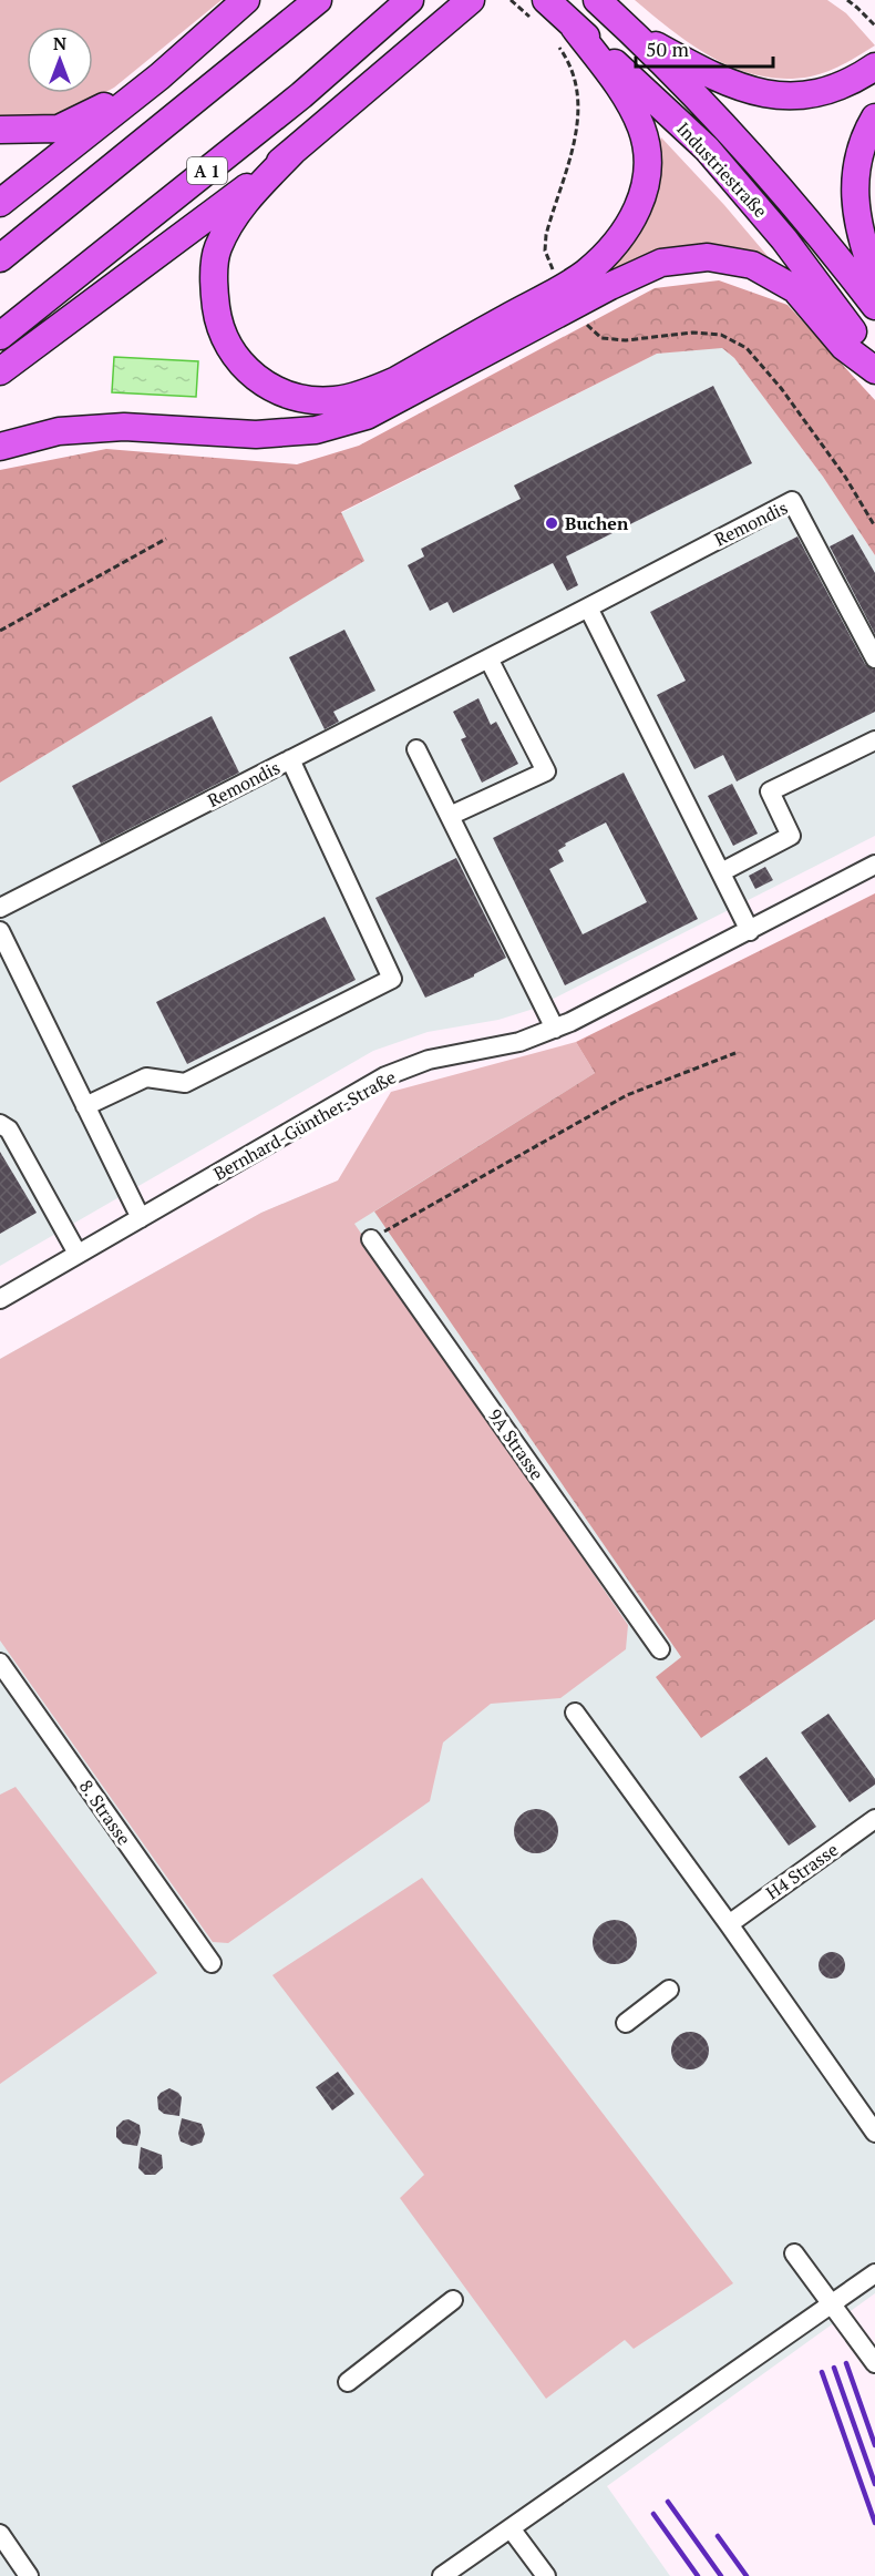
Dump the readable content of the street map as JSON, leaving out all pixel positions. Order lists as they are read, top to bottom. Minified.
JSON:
{"streets":{"highway":["Industriestraße","A 1"],"street":["Remondis","Bernhard-Günther-Straße","9A Strasse","8. Strasse","H4 Strasse"]},"places":["Buchen"],"scale_bar":"50 m","north":"top"}
